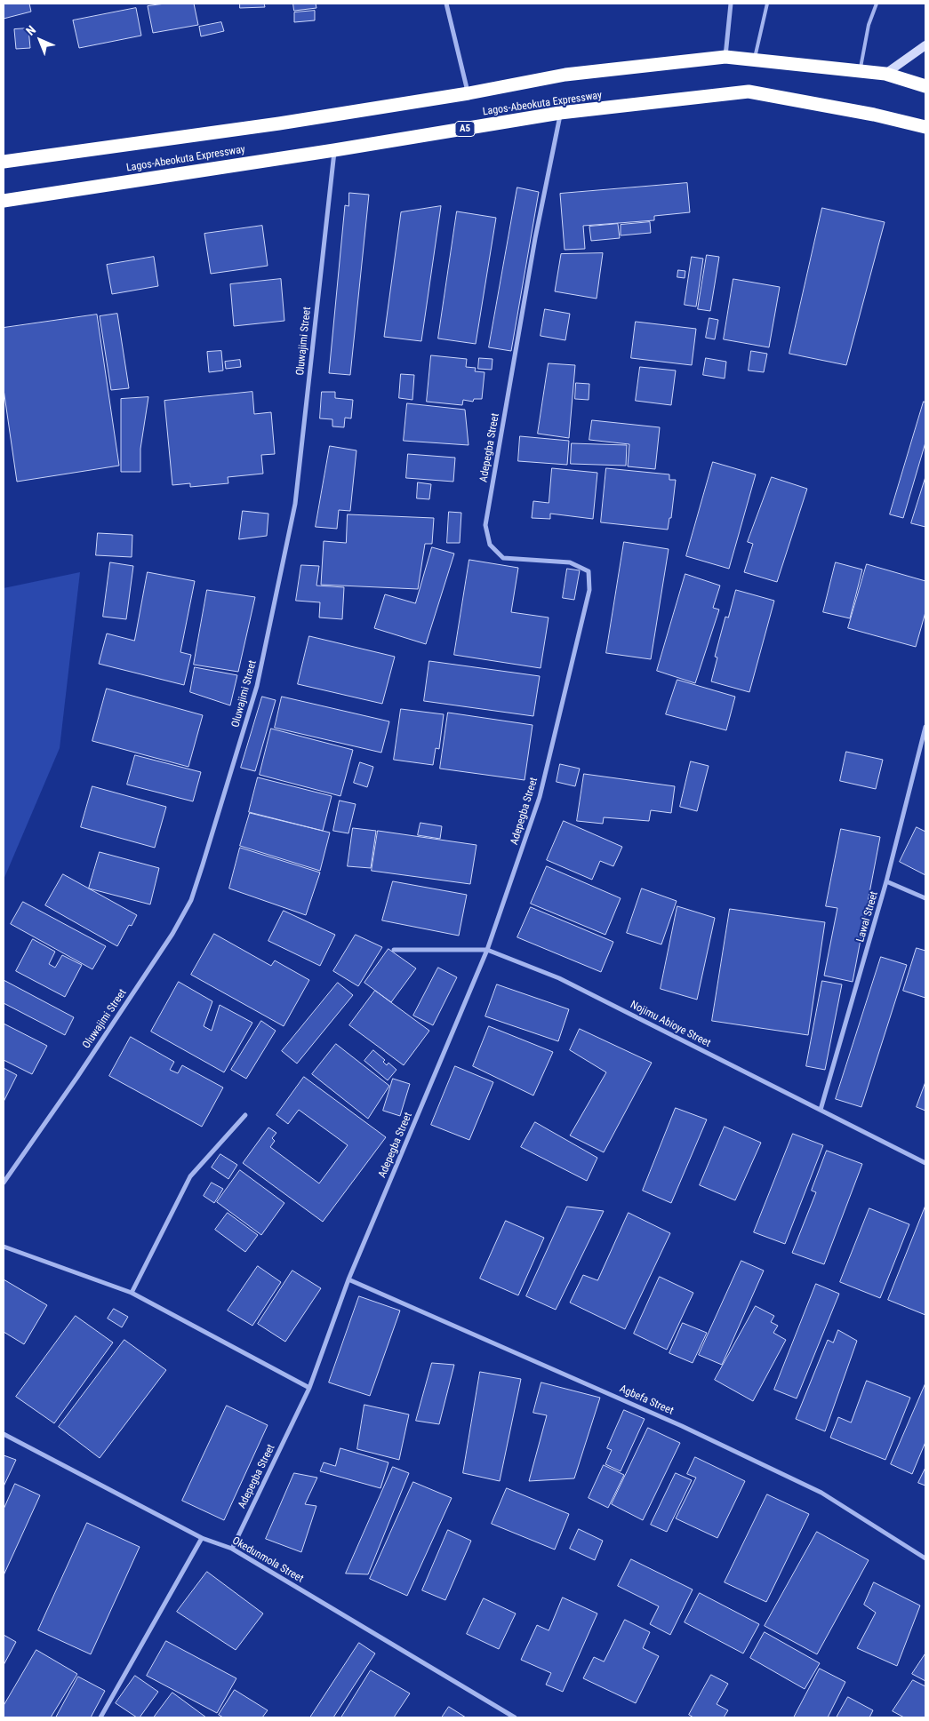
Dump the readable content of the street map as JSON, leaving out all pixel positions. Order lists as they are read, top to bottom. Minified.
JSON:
{"streets":{"highway":["Lagos-Abeokuta Expressway","A5"],"street":["Oluwajimi Street","Adepegba Street","Lawal Street","Nojimu Abioye Street","Agbefa Street","Okedunmola Street"]},"crossings":[["Lagos-Abeokuta Expressway","Oluwajimi Street"],["Lagos-Abeokuta Expressway","Adepegba Street"],["Adepegba Street","Nojimu Abioye Street"],["Adepegba Street","Agbefa Street"],["Adepegba Street","Okedunmola Street"],["Lawal Street","Nojimu Abioye Street"]],"north":"top left"}
